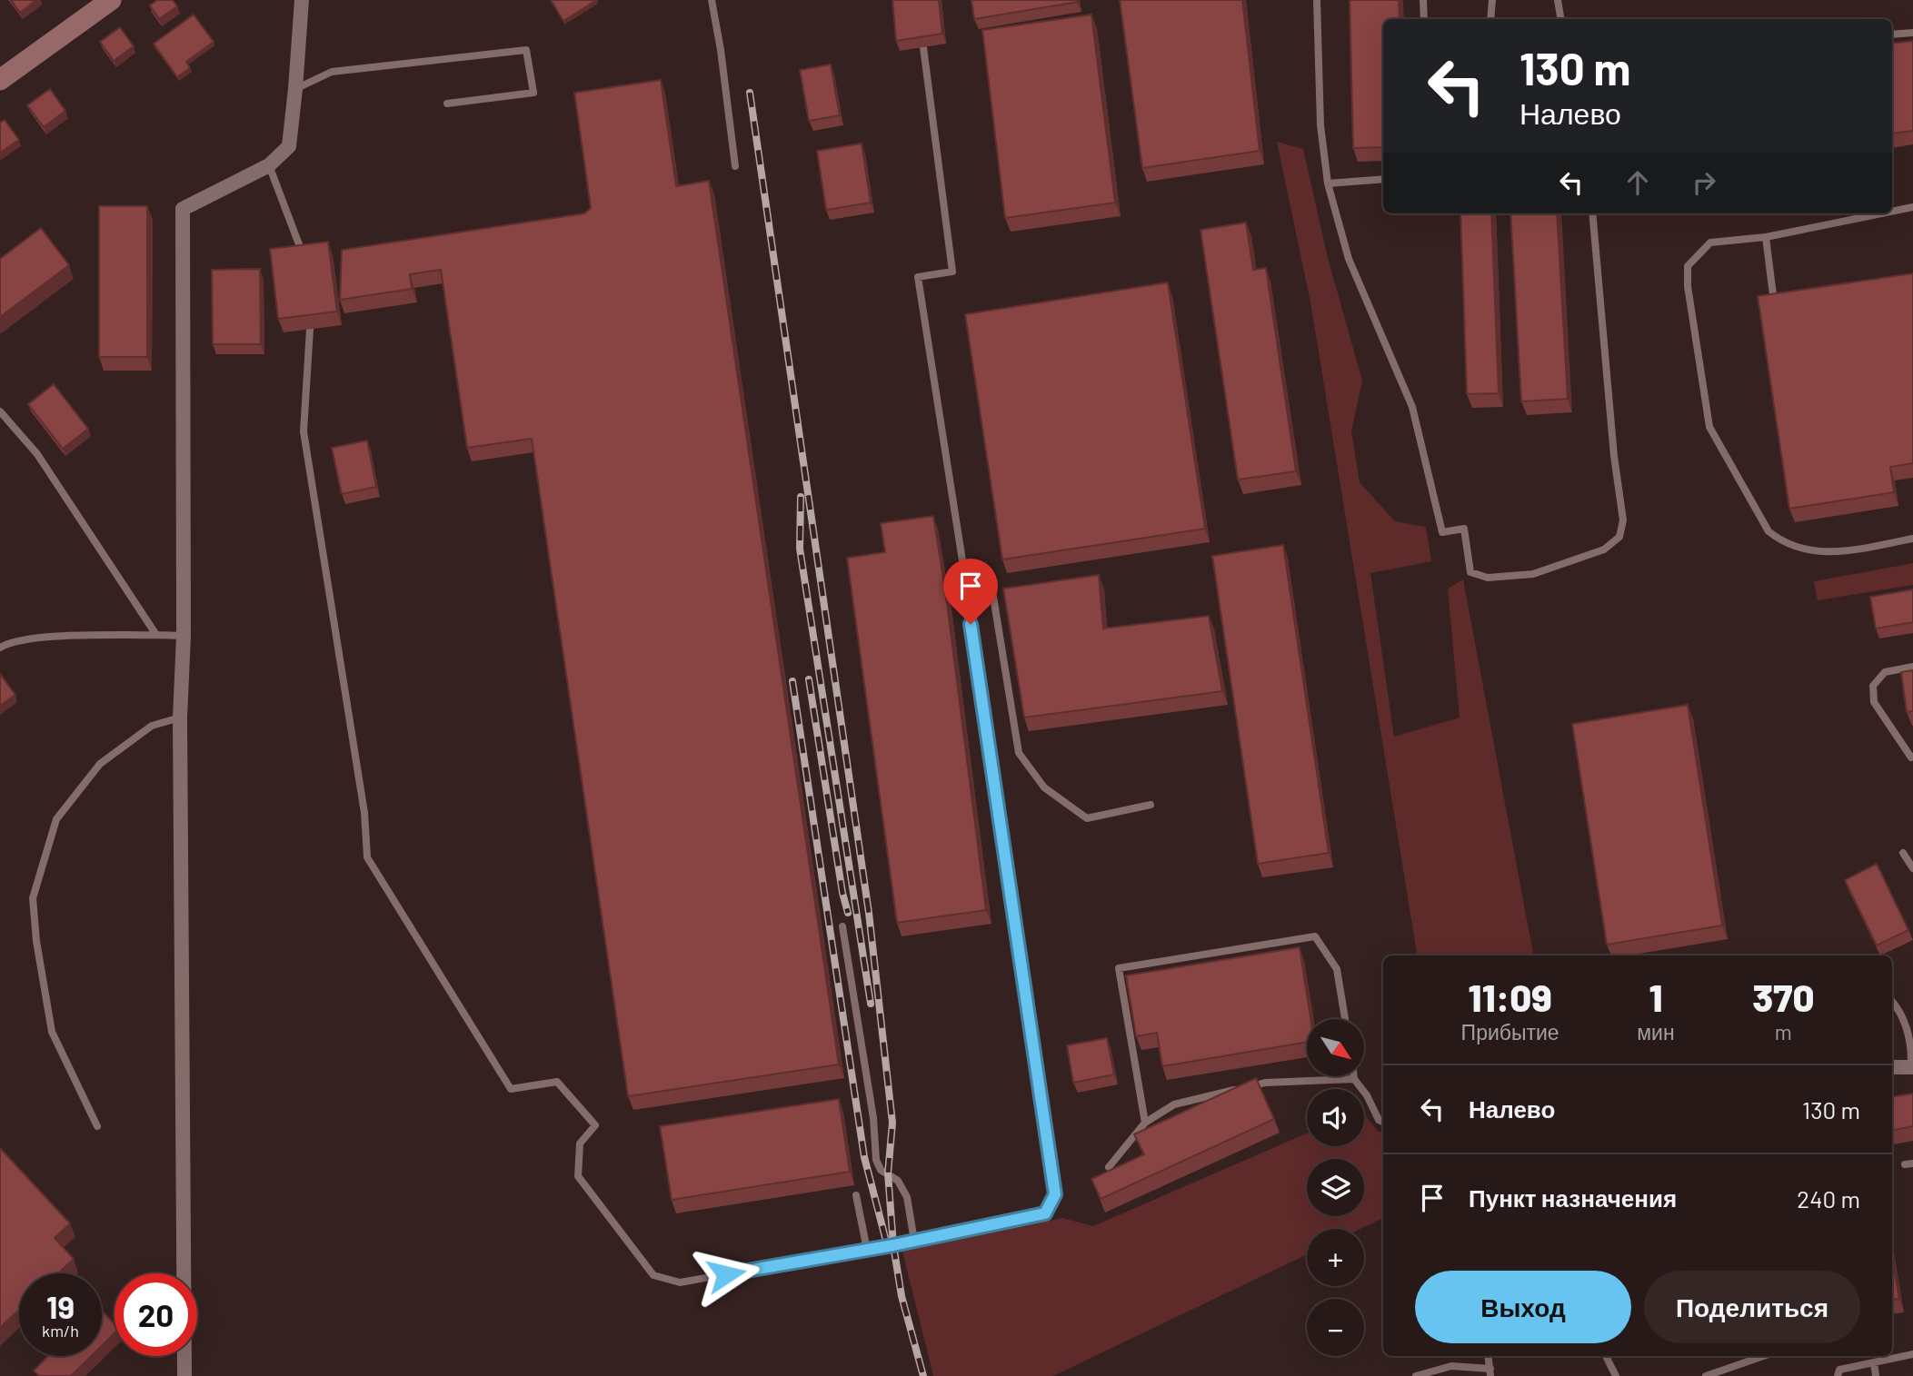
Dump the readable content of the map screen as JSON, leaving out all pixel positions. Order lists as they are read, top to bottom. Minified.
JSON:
{"north":"bottom right","page":{"turn":["130 m","Налево"],"eta":["11:09","Прибытие","1","мин","370","m"],"map_buttons":["+","−"],"list":[{"name":"Налево","value":"130 m"},{"name":"Пункт назначения","value":"240 m"}],"buttons":["Выход","Поделиться"],"speed":"19 km/h","limit":"20"}}
